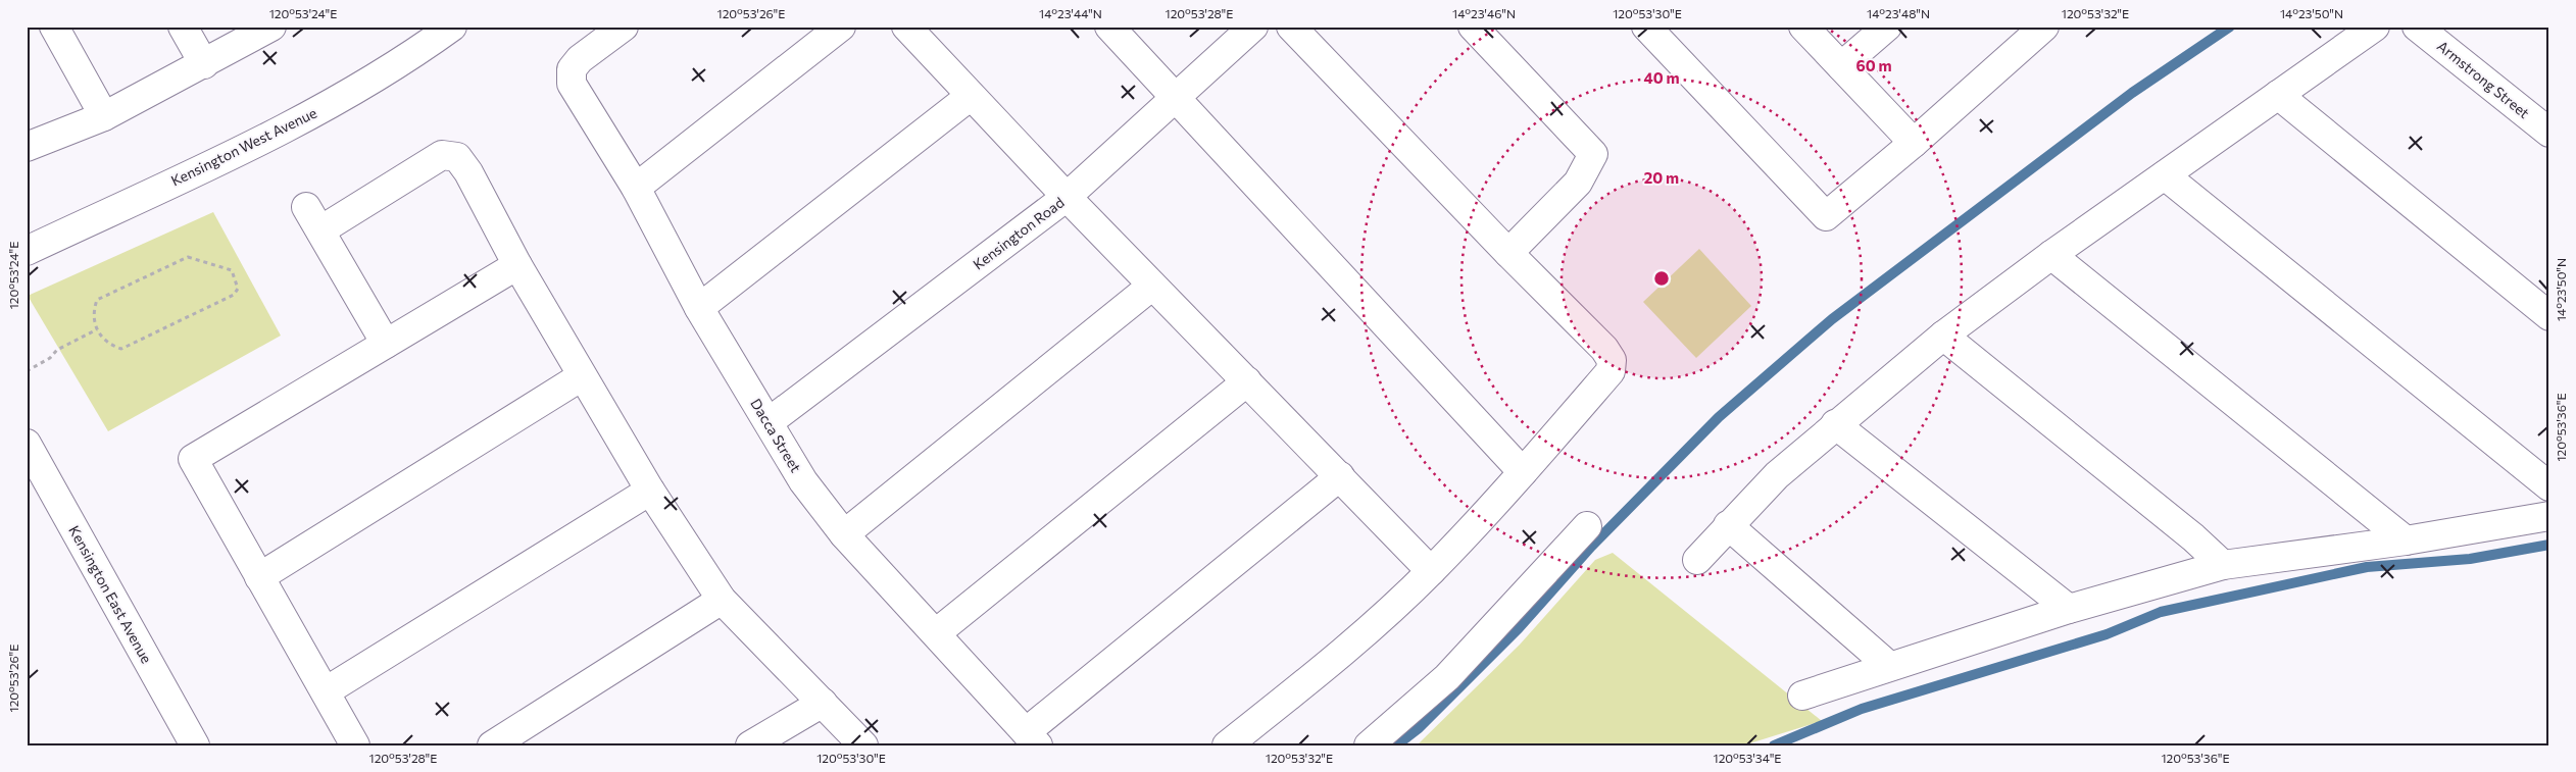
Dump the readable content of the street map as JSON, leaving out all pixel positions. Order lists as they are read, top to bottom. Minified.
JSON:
{"streets":{"street":["Armstrong Street","Kensington West Avenue","Kensington Road","Dacca Street","Kensington East Avenue"]},"crossings":[["Kensington Road","Dacca Street"]],"coordinates":["120°53'24\"E","120°53'26\"E","14°23'44\"N","120°53'28\"E","14°23'46\"N","120°53'30\"E","14°23'48\"N","120°53'32\"E","14°23'50\"N","120°53'36\"E","120°53'34\"E"],"rings":["60 m","40 m","20 m"]}
